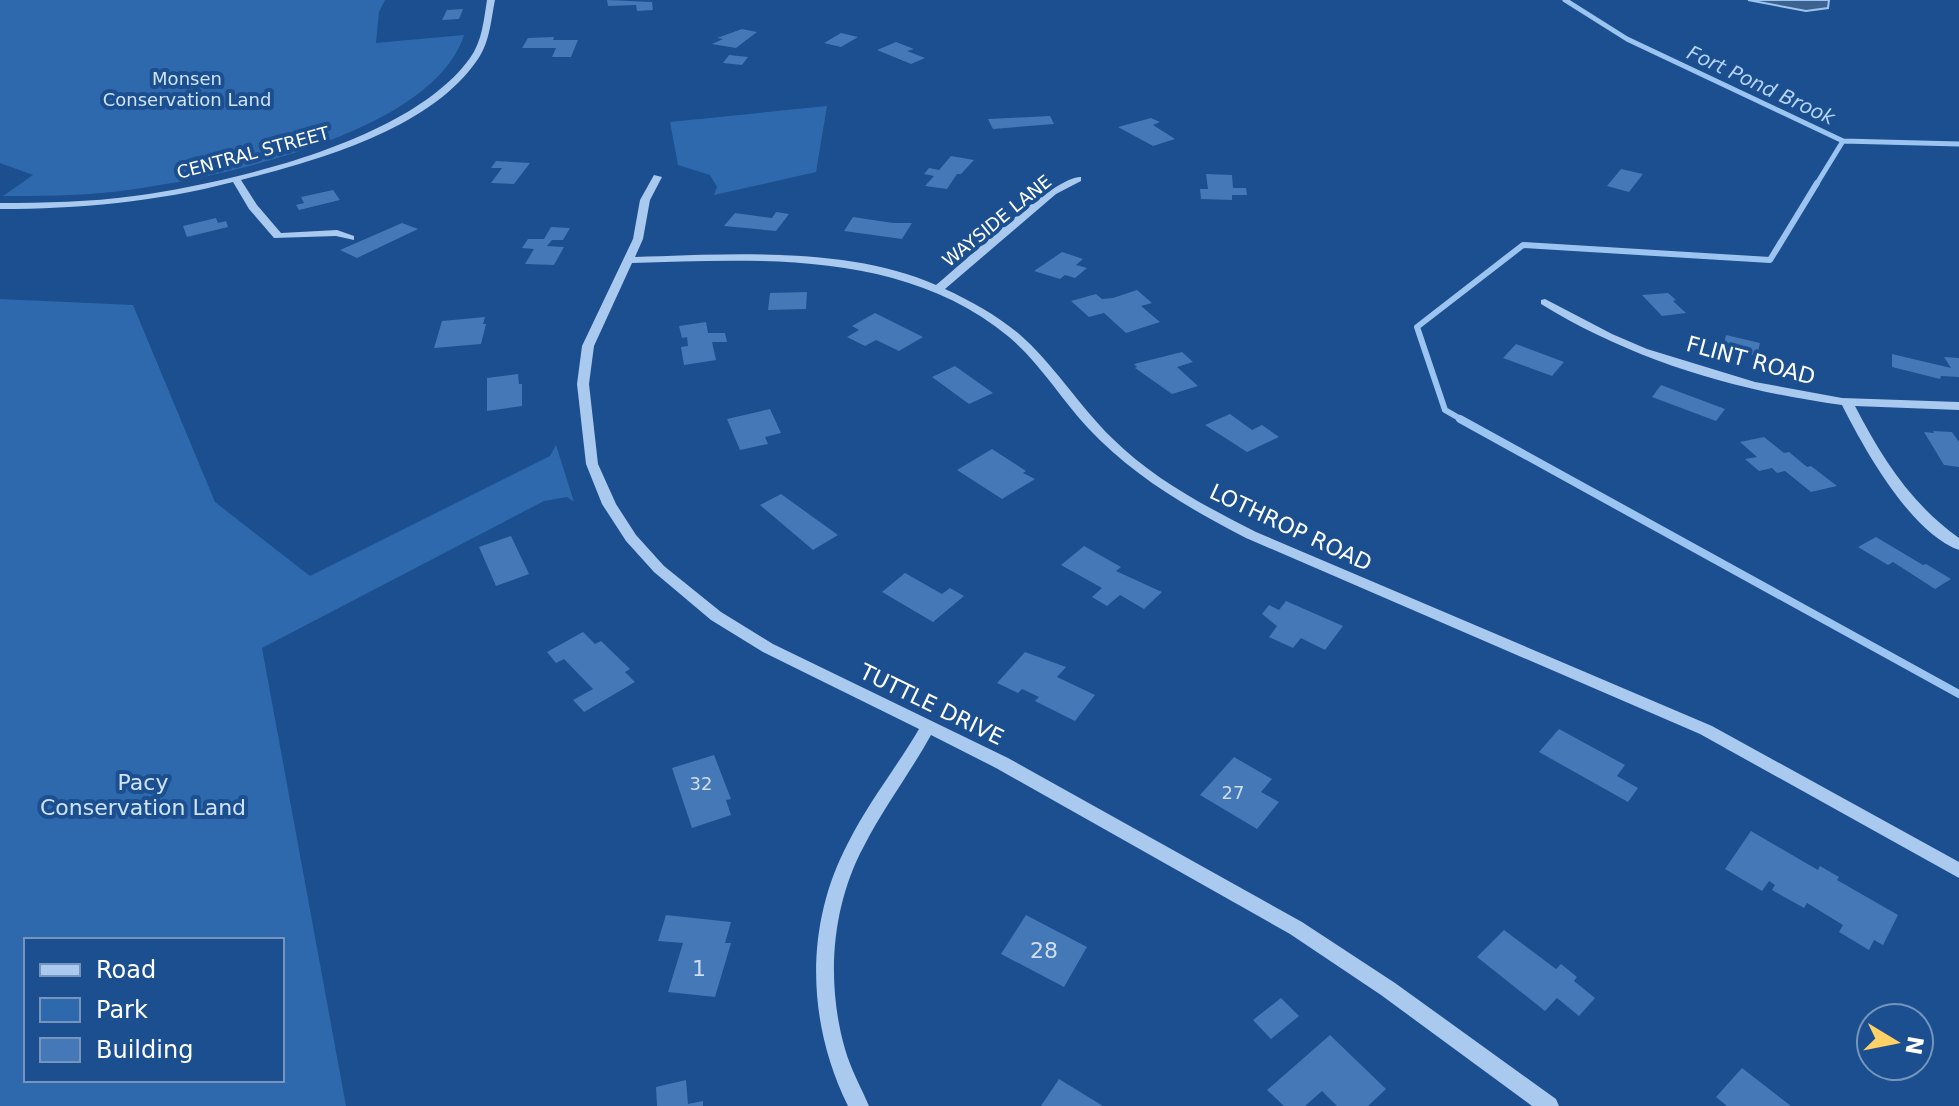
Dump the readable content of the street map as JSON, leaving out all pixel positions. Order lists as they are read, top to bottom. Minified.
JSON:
{"streets":{"street":["CENTRAL STREET","WAYSIDE LANE","FLINT ROAD","LOTHROP ROAD","TUTTLE DRIVE"]},"crossings":[["WAYSIDE LANE","LOTHROP ROAD"],["LOTHROP ROAD","TUTTLE DRIVE"]],"water":["Fort Pond Brook"],"parks":["Monsen Conservation Land","Pacy Conservation Land"],"house_numbers":["32","27","28","1"],"legend":["Road","Park","Building"],"north":"right"}
